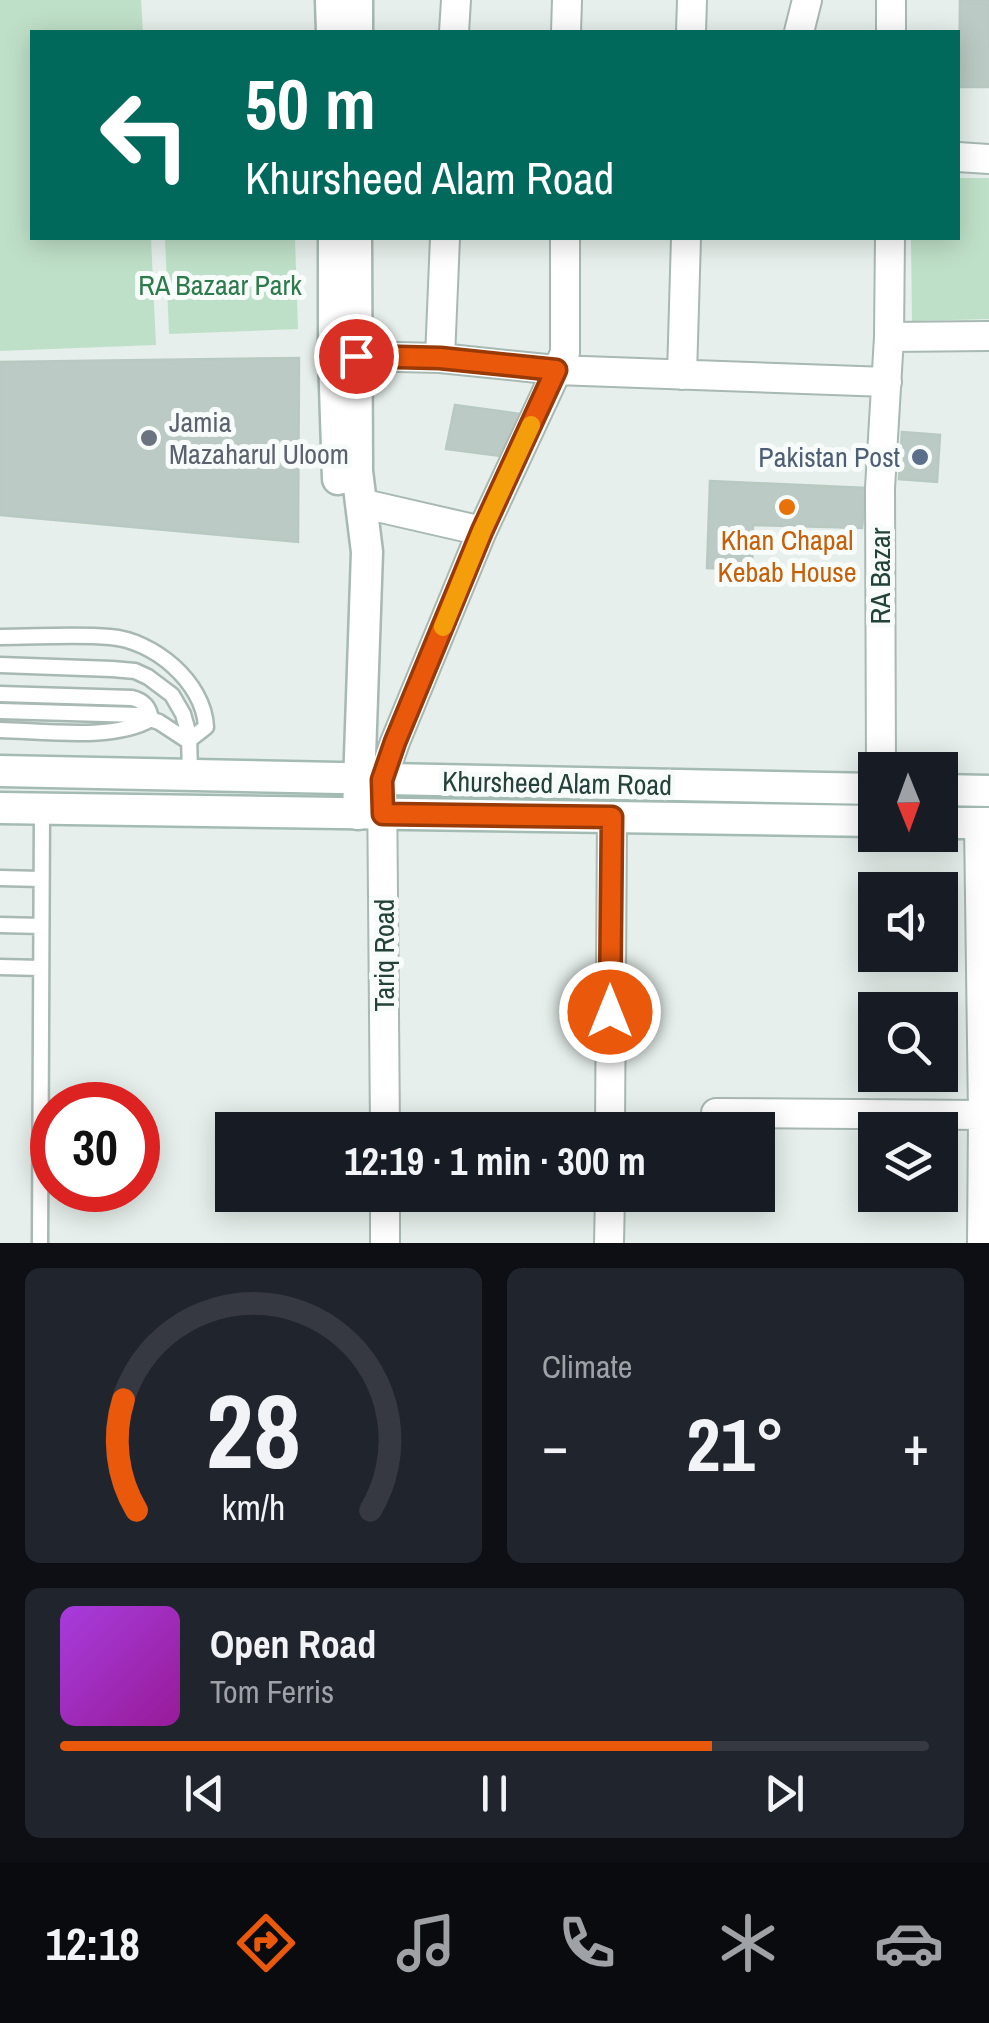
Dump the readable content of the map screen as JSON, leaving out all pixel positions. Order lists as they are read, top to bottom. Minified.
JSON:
{"streets":{"main road":["Khursheed Alam Road"],"street":["RA Bazar","Tariq Road"]},"crossings":[["Khursheed Alam Road","Tariq Road"]],"parks":["RA Bazaar Park"],"places":["Jamia Mazaharul Uloom","Pakistan Post","Khan Chapal Kebab House"],"north":"bottom","page":{"turn":["50 m","Khursheed Alam Road"],"limit":"30","trip":"12:19 · 1 min · 300 m","tile":"Climate","heat":["−","21°","+"],"song":["Open Road","Tom Ferris"],"tabs":"12:18","gauge":["28","km/h"]}}
